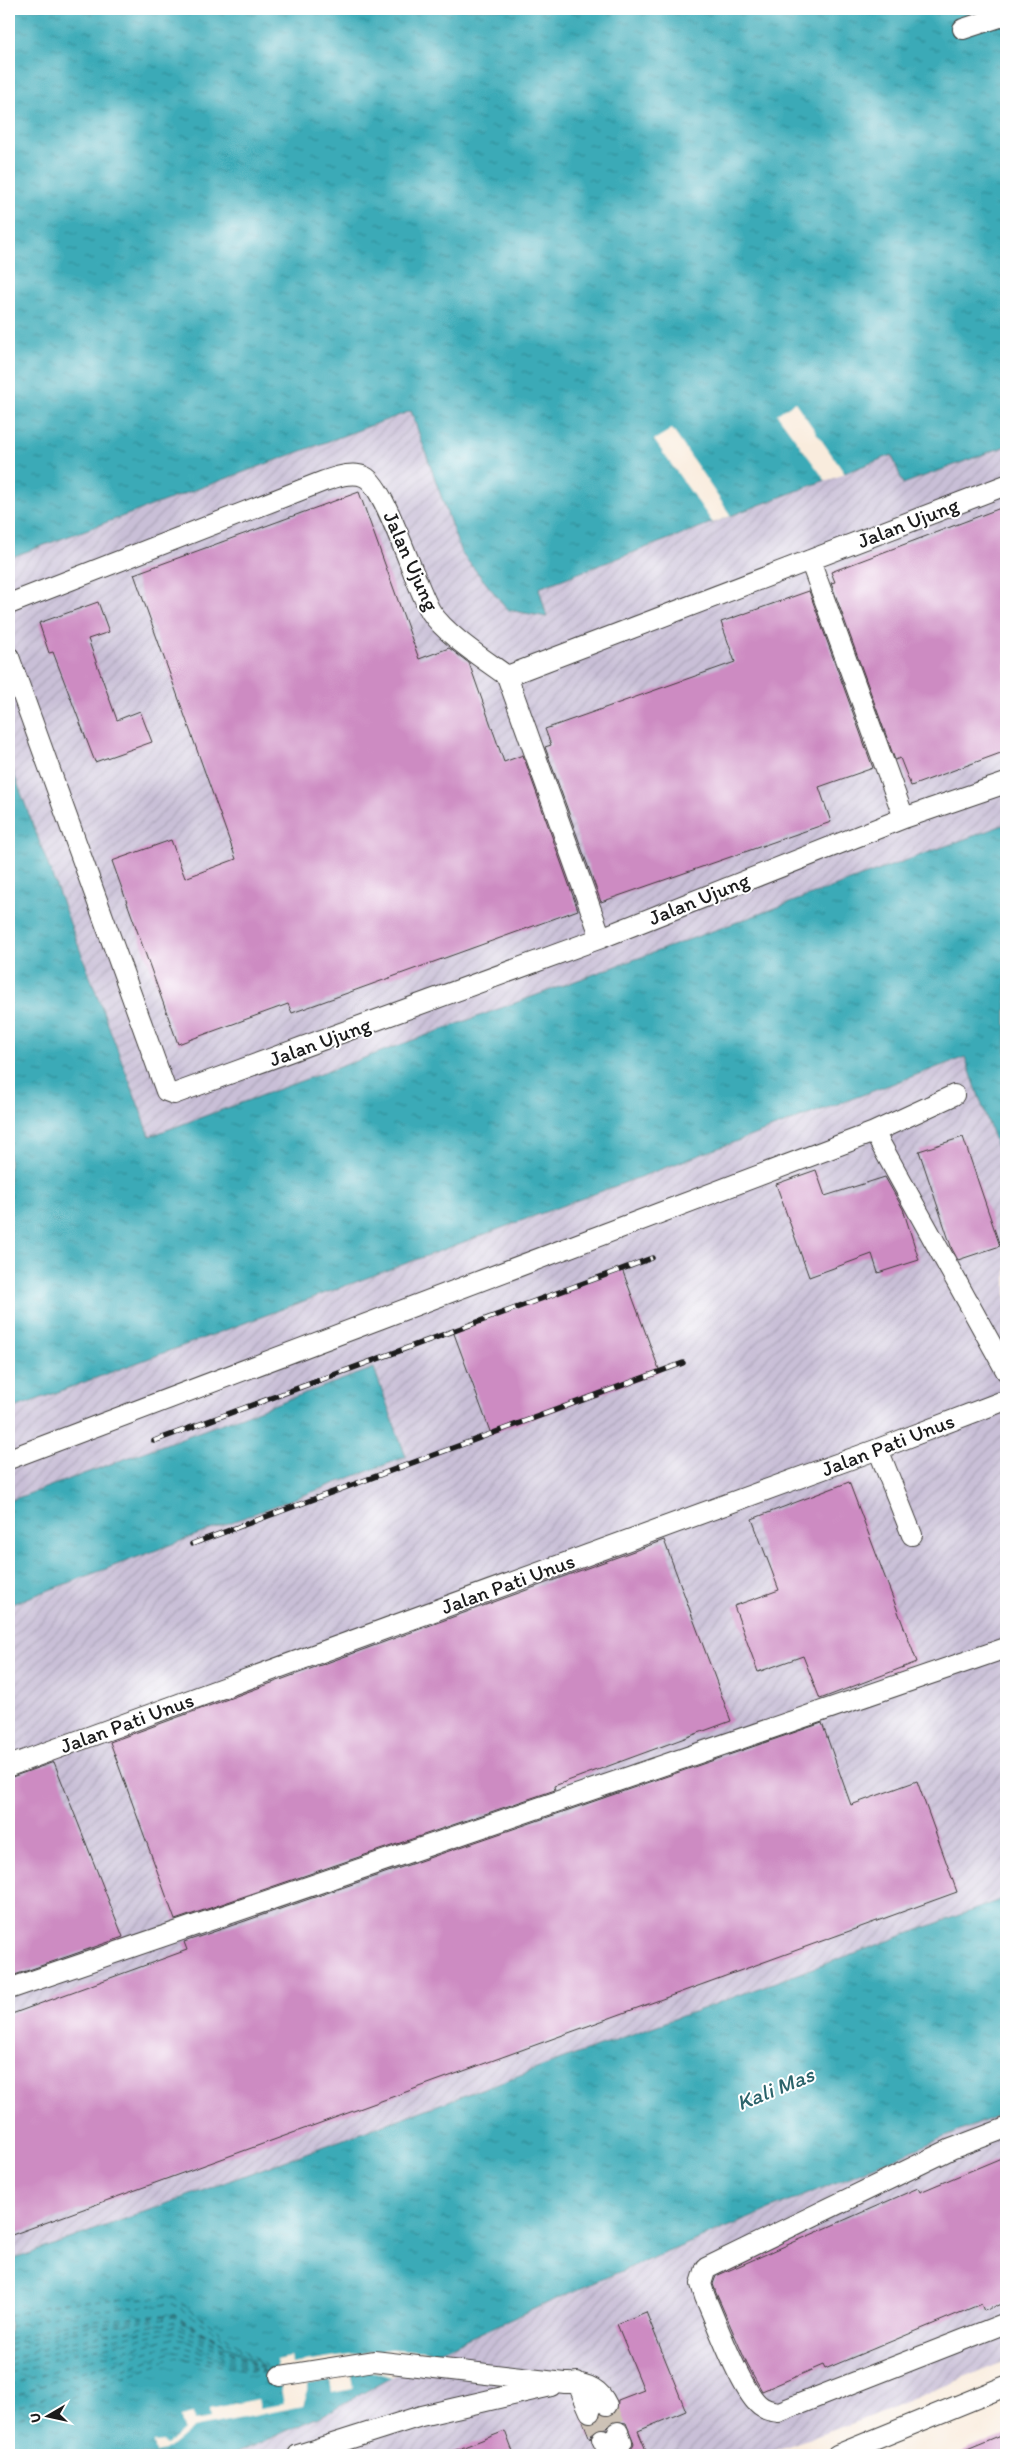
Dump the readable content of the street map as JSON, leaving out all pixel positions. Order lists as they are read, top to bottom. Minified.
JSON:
{"streets":{"street":["Jalan Ujung","Jalan Pati Unus"]},"water":["Kali Mas"],"north":"left"}
